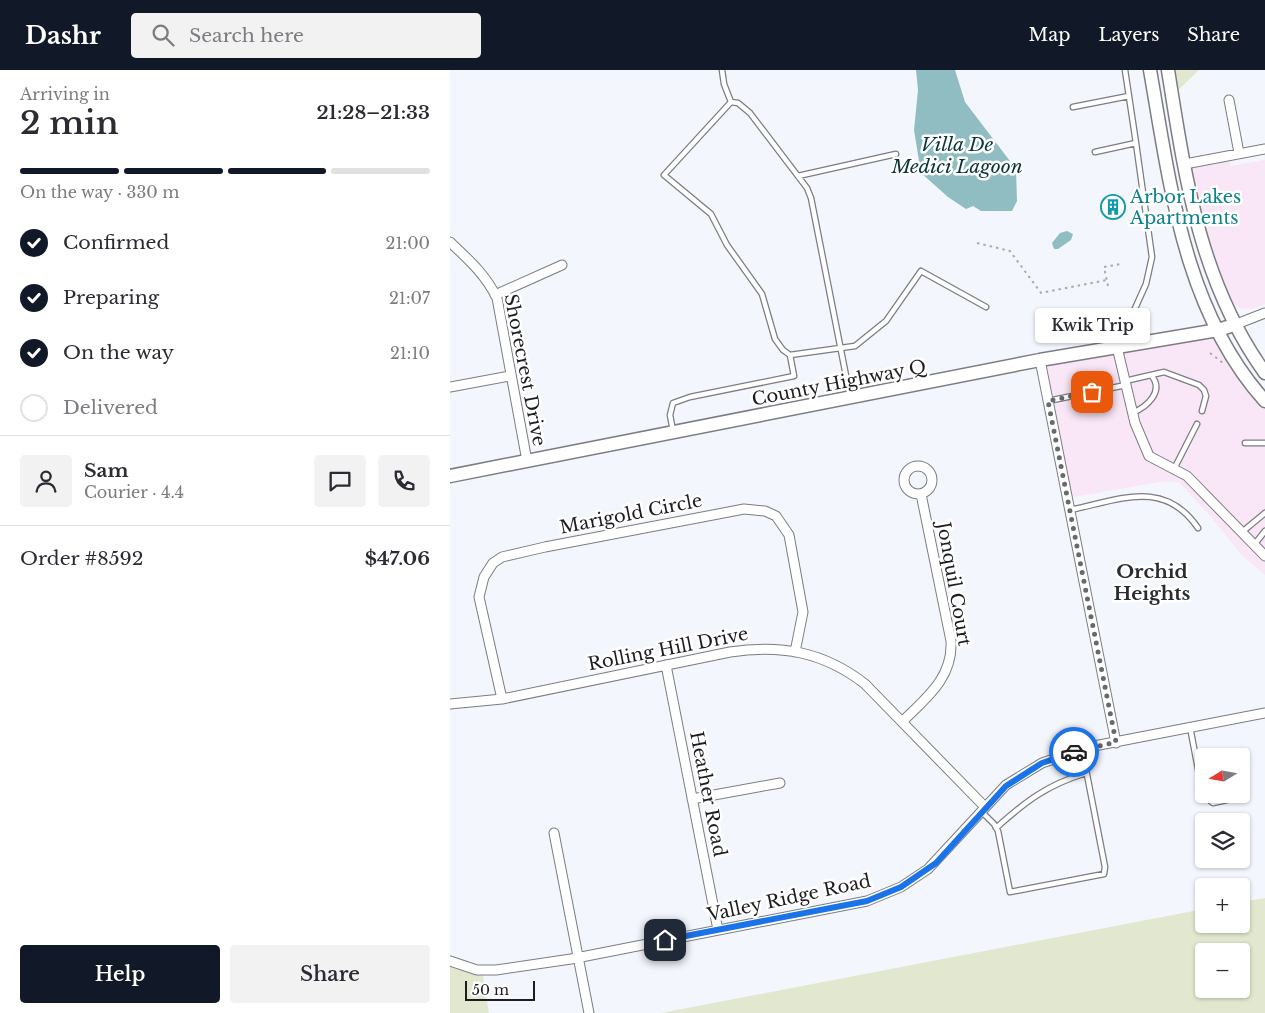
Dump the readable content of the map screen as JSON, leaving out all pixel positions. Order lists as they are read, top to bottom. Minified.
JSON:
{"streets":{"main road":["County Highway Q"],"street":["Shorecrest Drive","Marigold Circle","Jonquil Court","Rolling Hill Drive","Heather Road","Valley Ridge Road"]},"crossings":[["Shorecrest Drive","County Highway Q"],["Marigold Circle","Rolling Hill Drive"],["Jonquil Court","Rolling Hill Drive"],["Rolling Hill Drive","Heather Road"],["Rolling Hill Drive","Valley Ridge Road"],["Heather Road","Valley Ridge Road"]],"districts":["Orchid Heights"],"water":["Villa De Medici Lagoon"],"places":{"building":["Arbor Lakes Apartments"],"other":["Kwik Trip"]},"scale_bar":"50 m","north":"left","page":{"header":"Dashr","search":"Search here","nav":["Map","Layers","Share"],"heading":["2 min","Arriving in","21:28–21:33"],"panel":["Sam","Courier · 4.4","Order #8592","$47.06"],"bar":"On the way · 330 m","list":[["Confirmed","21:00"],["Preparing","21:07"],["On the way","21:10"],"Delivered"],"bubble":"Kwik Trip","map_buttons":["+","−"],"buttons":["Help","Share"],"scale":"50 m"}}
